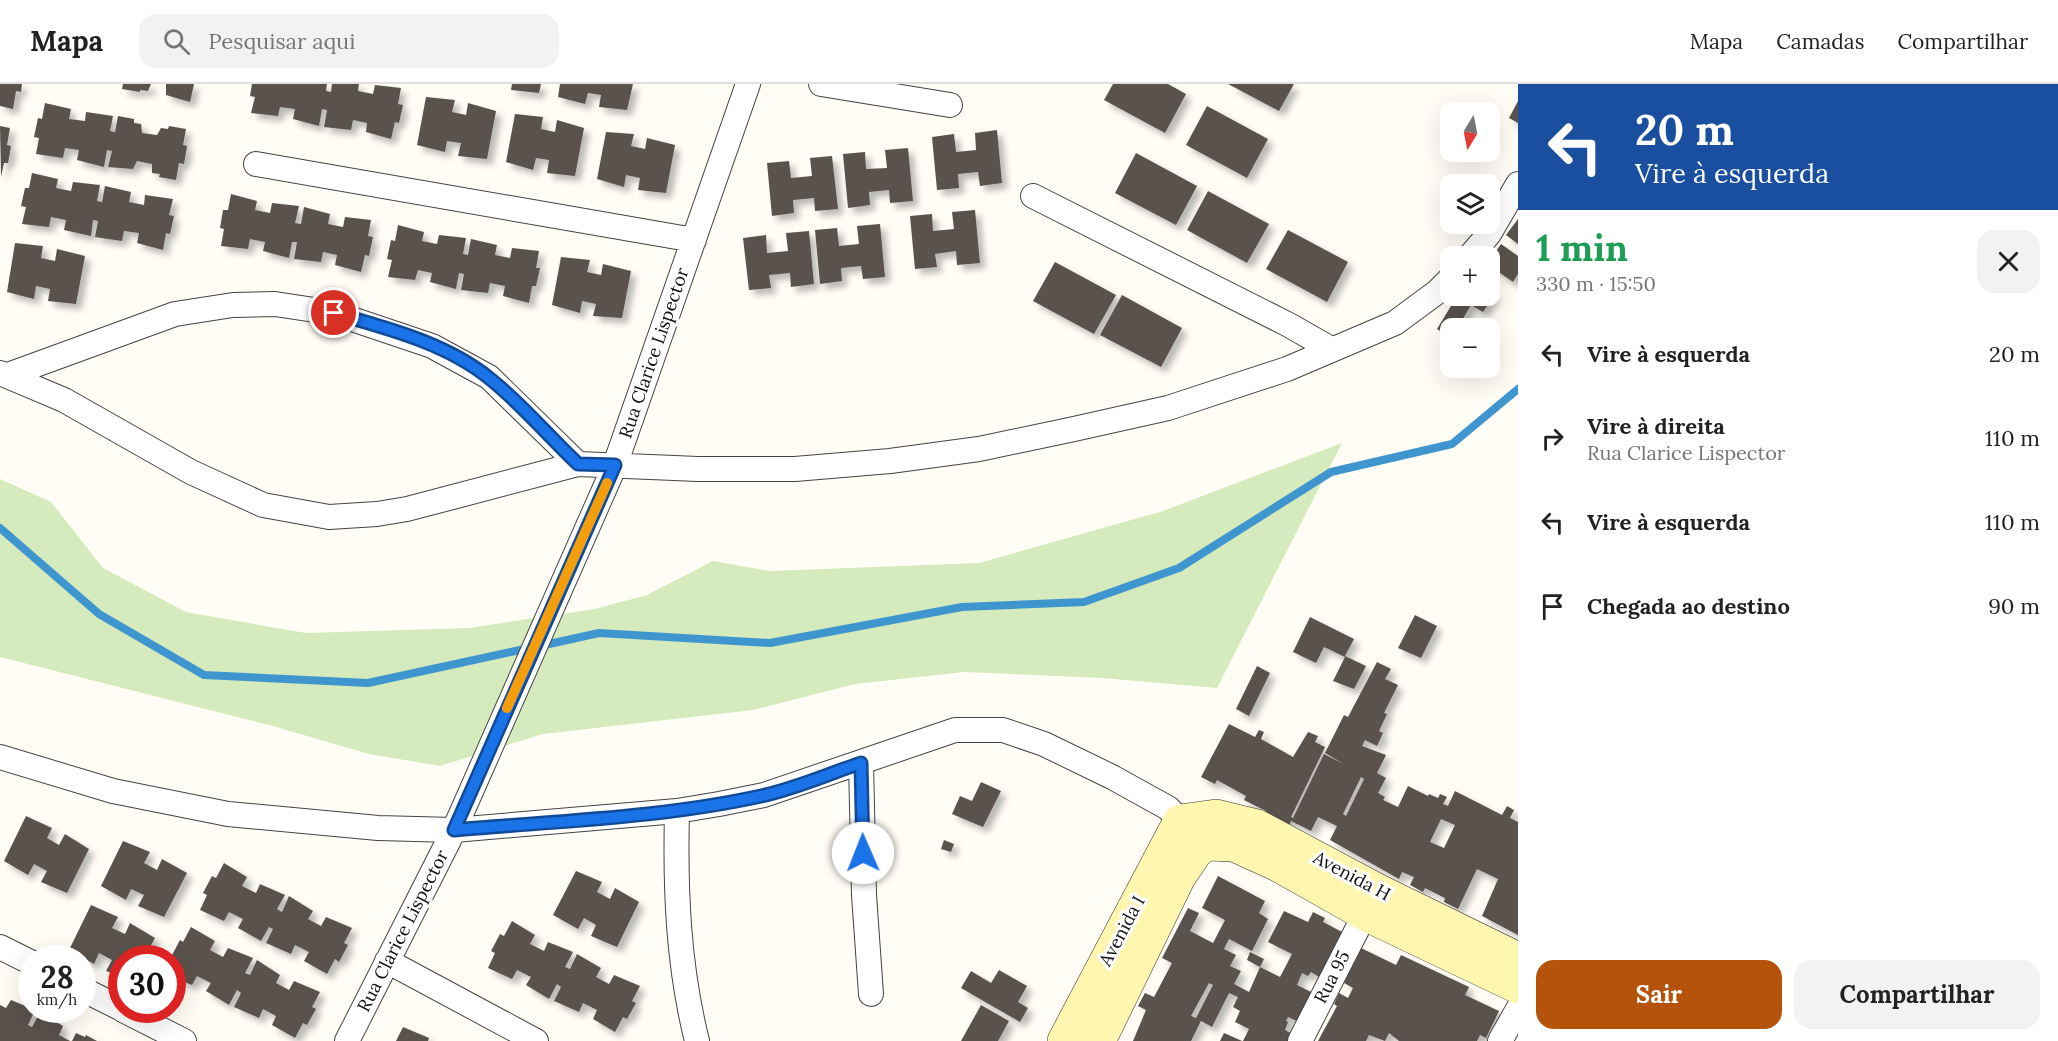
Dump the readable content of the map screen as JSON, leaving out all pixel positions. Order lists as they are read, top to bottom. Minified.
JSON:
{"streets":{"street":["Rua Clarice Lispector","Avenida H","Avenida I","Rua 95"]},"crossings":[["Avenida H","Avenida I"],["Avenida H","Rua 95"]],"north":"bottom","page":{"header":"Mapa","search":"Pesquisar aqui","nav":["Mapa","Camadas","Compartilhar"],"turn":["20 m","Vire à esquerda"],"map_buttons":["+","−"],"heading":["1 min","330 m · 15:50"],"list":[{"name":"Vire à esquerda","value":"20 m"},{"name":"Vire à direita","note":"Rua Clarice Lispector","value":"110 m"},{"name":"Vire à esquerda","value":"110 m"},{"name":"Chegada ao destino","value":"90 m"}],"speed":"28 km/h","limit":"30","buttons":["Sair","Compartilhar"]}}
